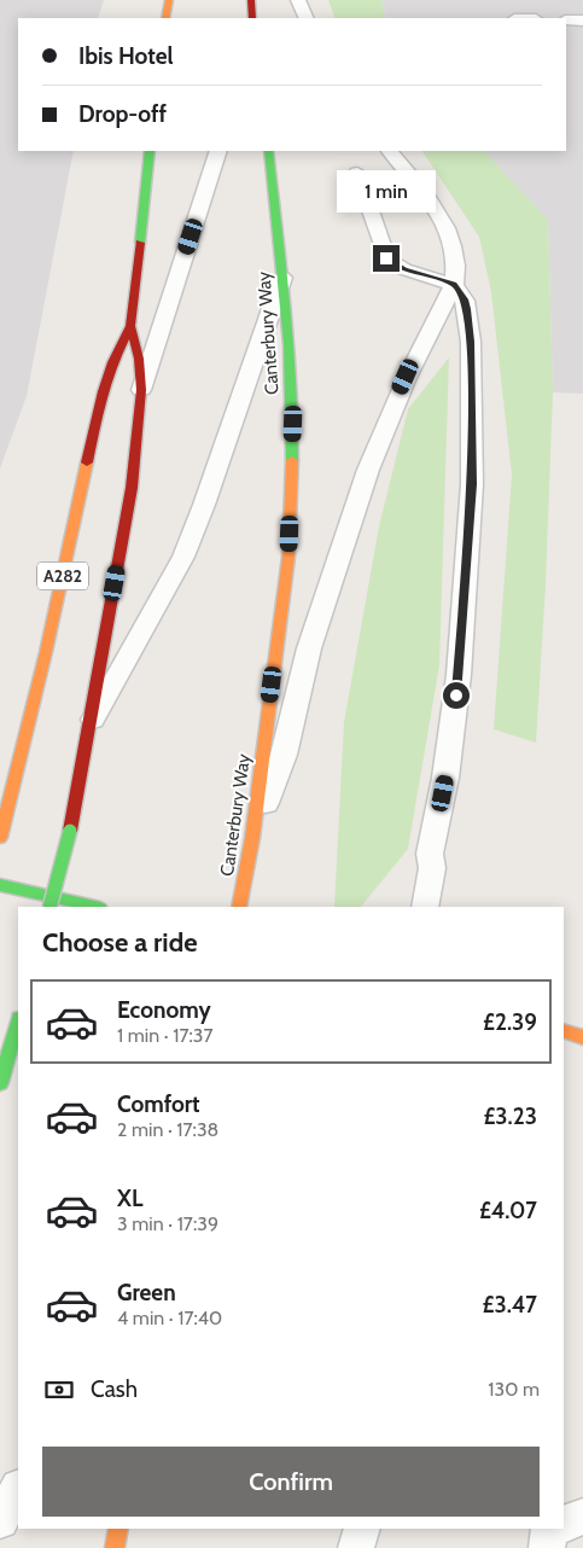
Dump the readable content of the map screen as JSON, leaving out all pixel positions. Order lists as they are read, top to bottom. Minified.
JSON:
{"streets":{"main road":["Canterbury Way","A282"]},"page":{"banner":["Ibis Hotel","Drop-off"],"bubble":"1 min","heading":"Choose a ride","list":[{"name":"Economy","note":"1 min · 17:37","value":"£2.39"},{"name":"Comfort","note":"2 min · 17:38","value":"£3.23"},{"name":"XL","note":"3 min · 17:39","value":"£4.07"},{"name":"Green","note":"4 min · 17:40","value":"£3.47"}],"pay":["Cash","130 m"],"buttons":"Confirm"}}
